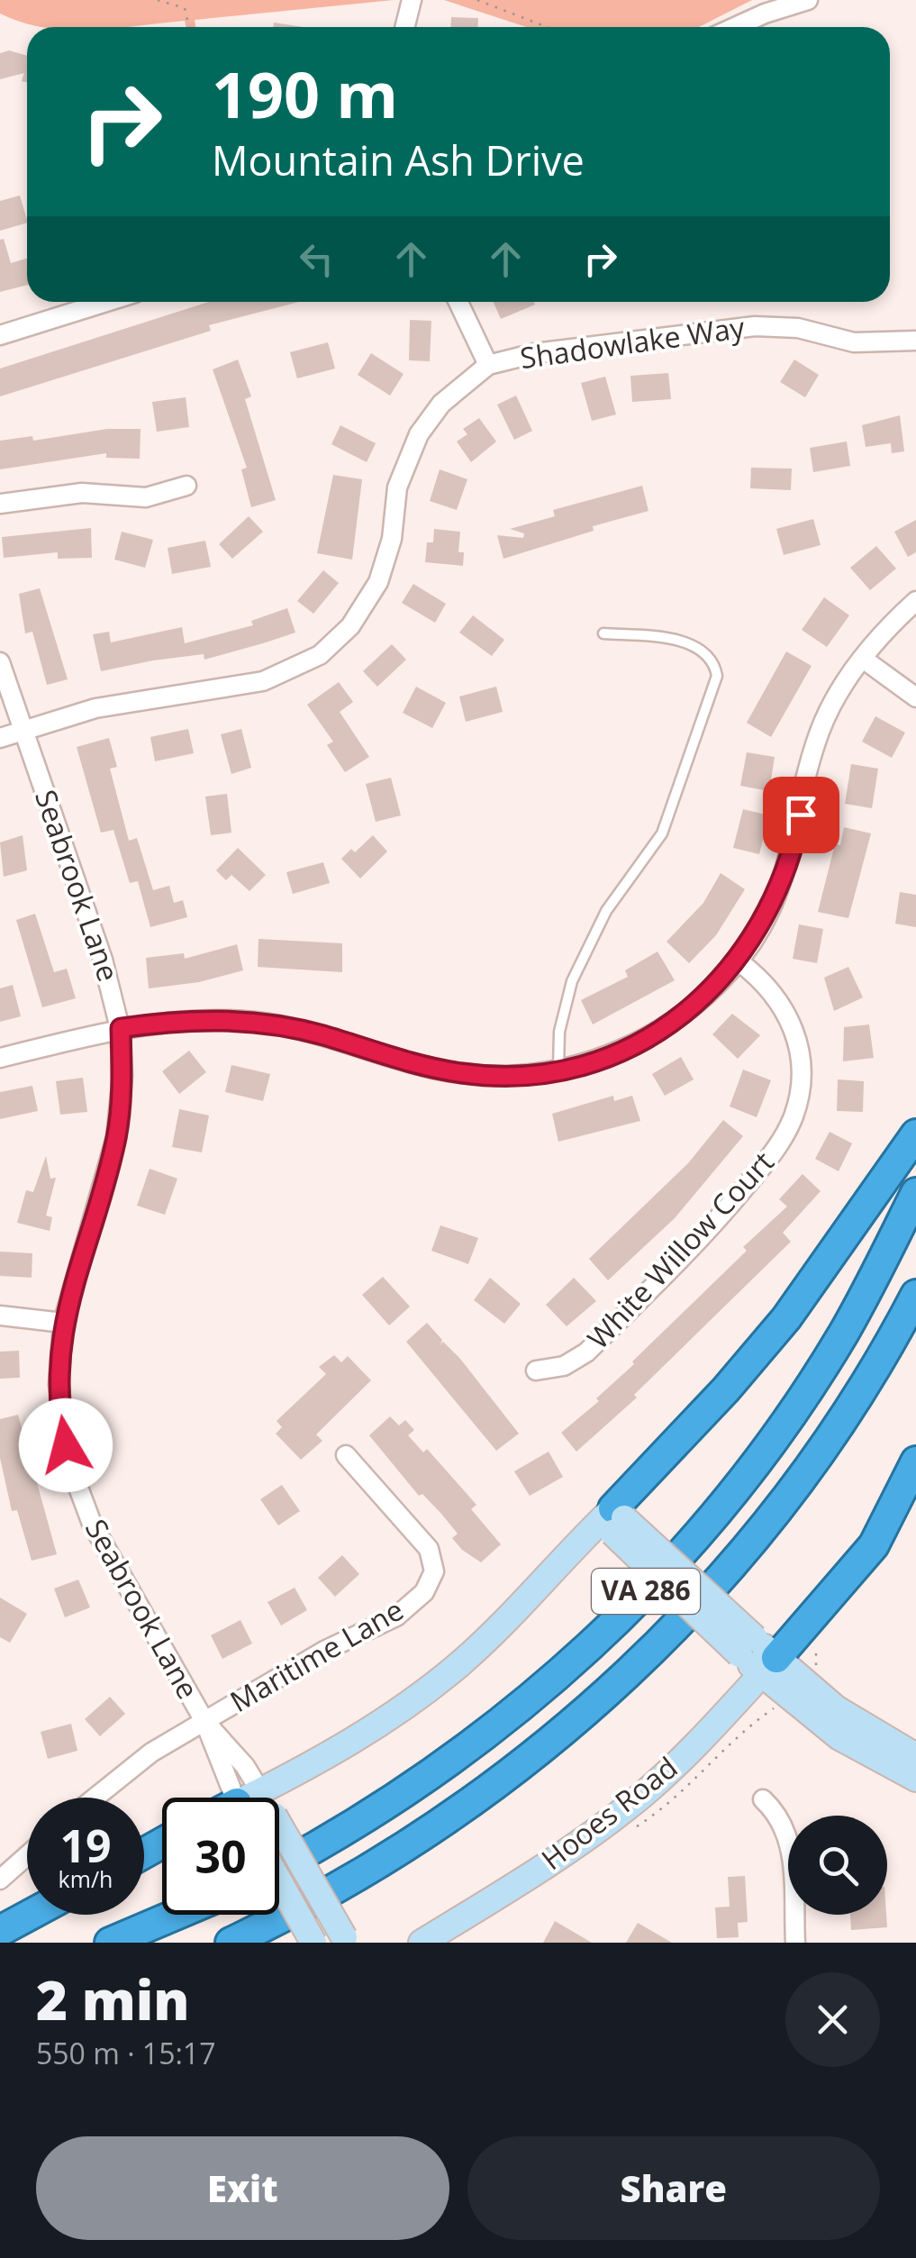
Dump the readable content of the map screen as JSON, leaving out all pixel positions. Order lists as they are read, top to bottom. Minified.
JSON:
{"streets":{"highway":["VA 286"],"main road":["Hooes Road"],"street":["Shadowlake Way","Seabrook Lane","White Willow Court","Maritime Lane"]},"crossings":[["Shadowlake Way","Seabrook Lane"],["Seabrook Lane","Maritime Lane"]],"page":{"turn":["190 m","Mountain Ash Drive"],"speed":"19 km/h","limit":"30","heading":["2 min","550 m · 15:17"],"buttons":["Exit","Share"]}}
